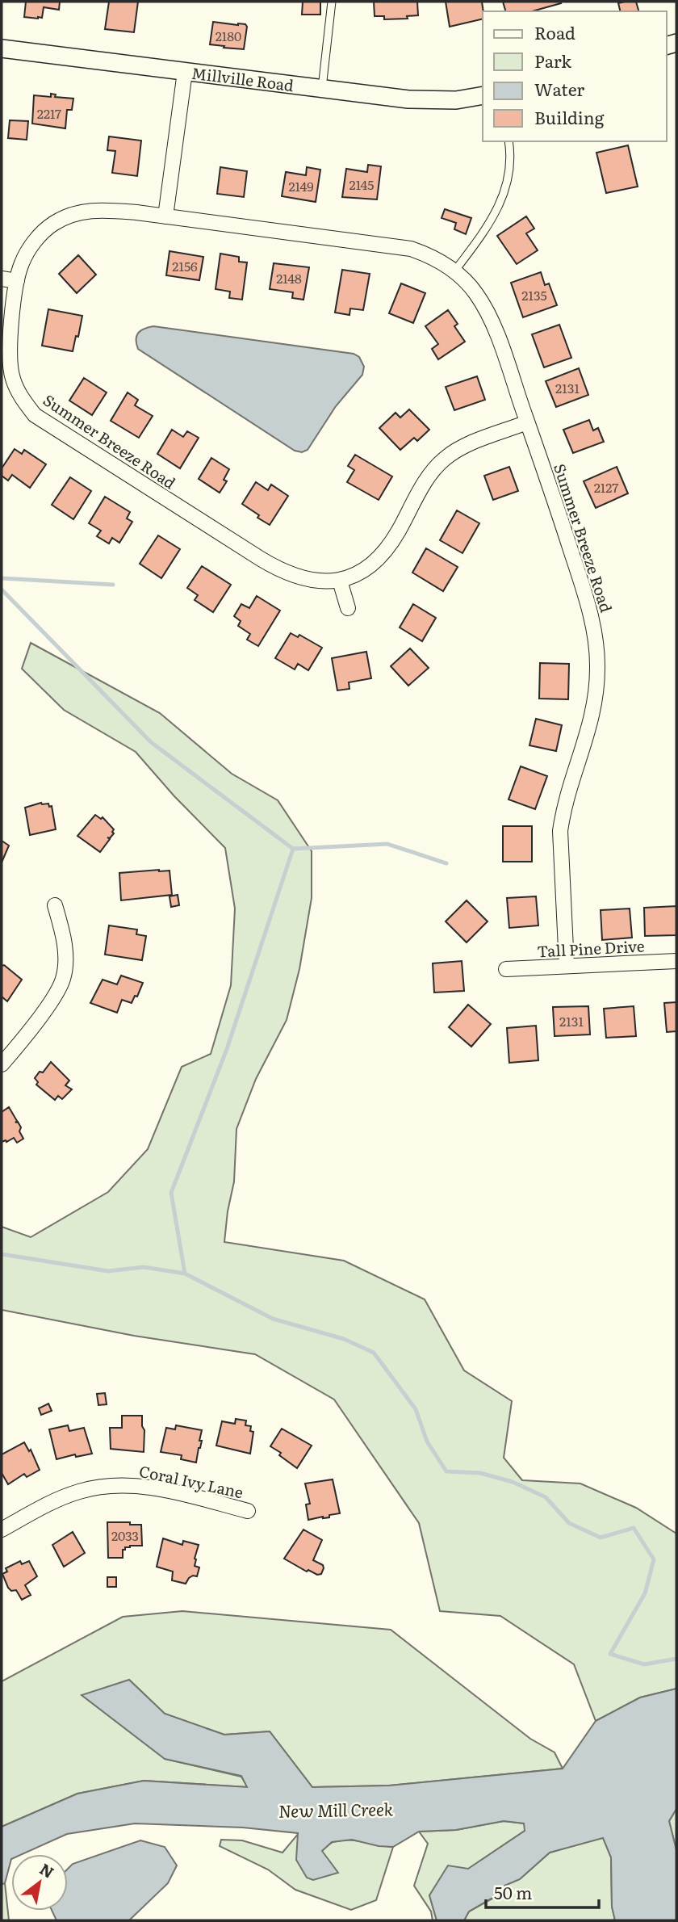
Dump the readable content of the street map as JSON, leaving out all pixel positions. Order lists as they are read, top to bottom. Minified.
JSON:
{"streets":{"street":["Millville Road","Summer Breeze Road","Tall Pine Drive","Coral Ivy Lane"]},"crossings":[["Summer Breeze Road","Tall Pine Drive"]],"water":["New Mill Creek"],"house_numbers":["2180","2217","2145","2149","2156","2148","2135","2131","2127","2131","2033"],"legend":["Road","Park","Water","Building"],"scale_bar":"50 m","north":"top right"}
